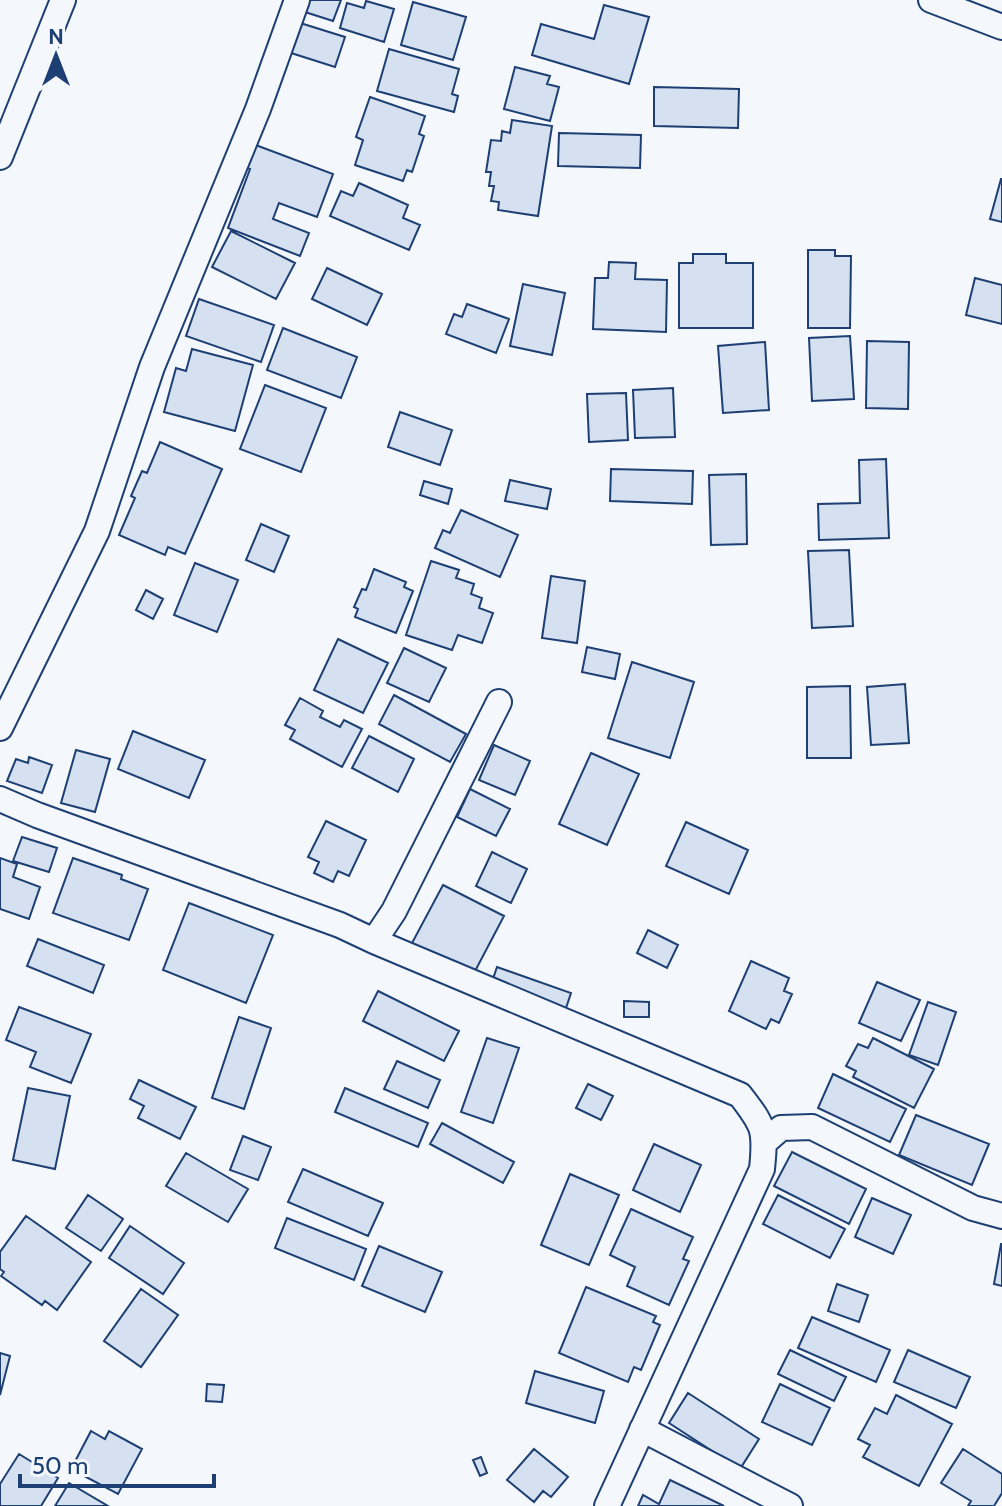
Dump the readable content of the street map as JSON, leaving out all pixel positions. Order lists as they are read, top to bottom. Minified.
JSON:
{"scale_bar":"50 m","north":"top"}
